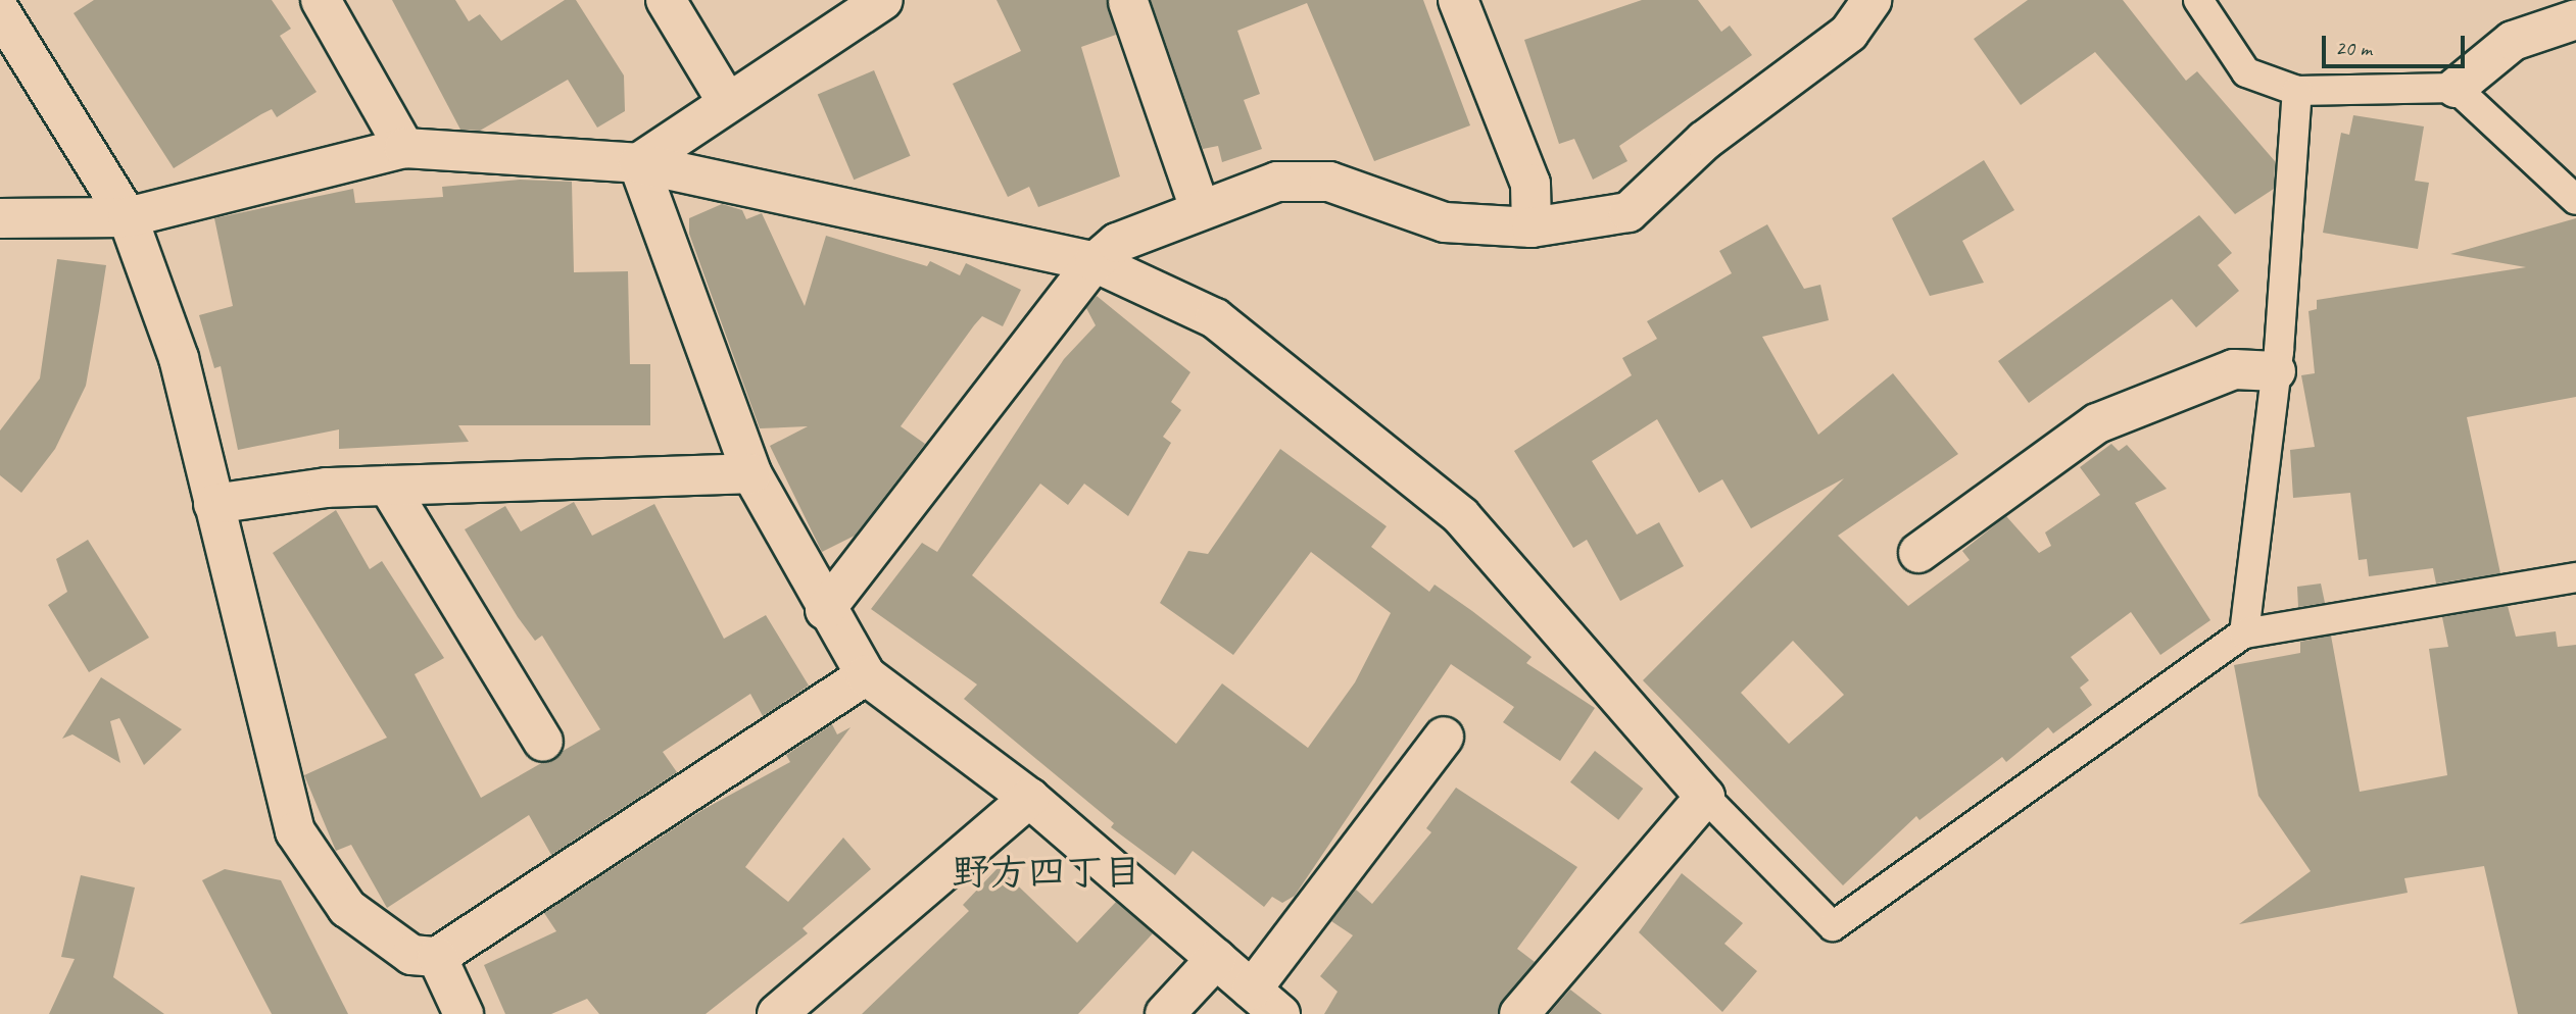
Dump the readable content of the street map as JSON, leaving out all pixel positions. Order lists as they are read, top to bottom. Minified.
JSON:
{"districts":["野方四丁目"],"scale_bar":"20 m"}
